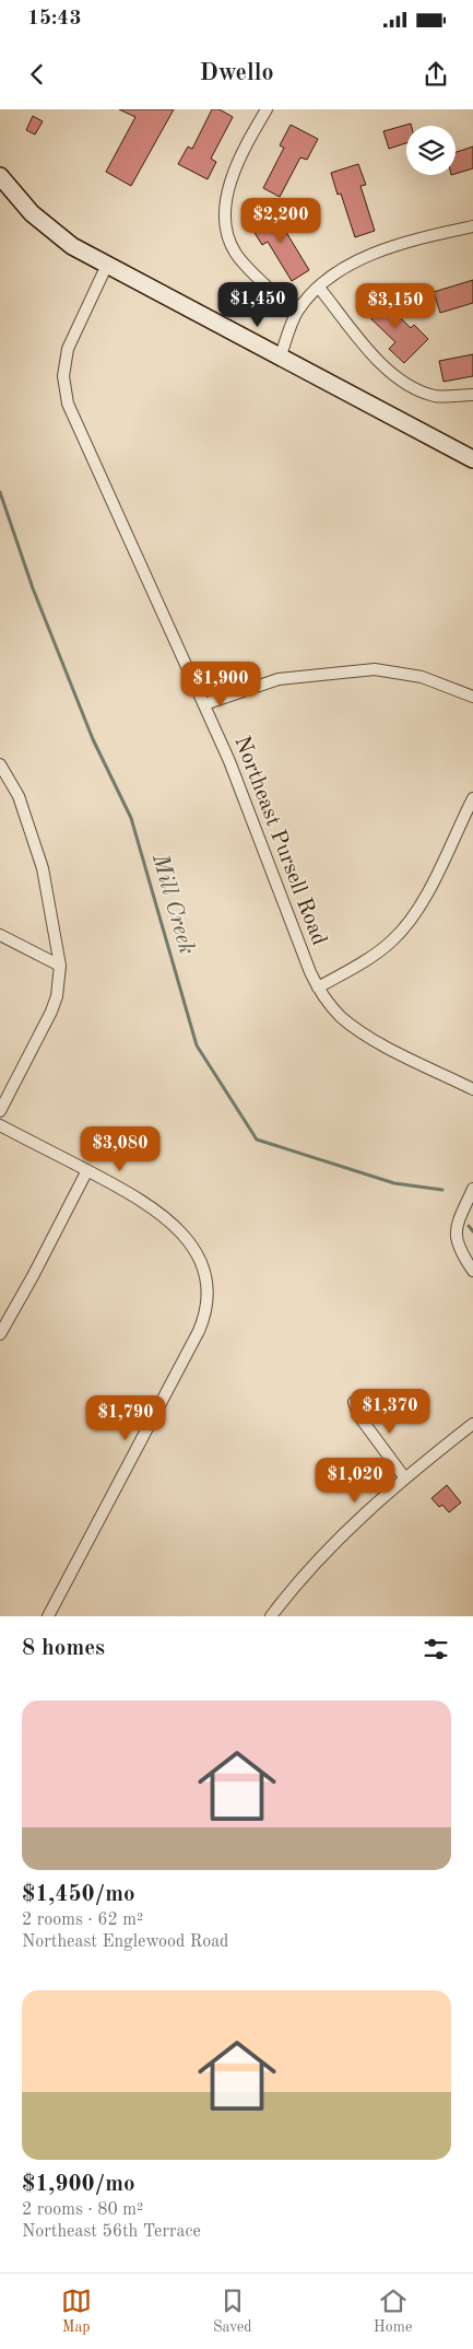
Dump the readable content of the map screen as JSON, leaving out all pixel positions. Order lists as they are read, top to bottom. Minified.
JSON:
{"streets":{"street":["Northeast Pursell Road"]},"water":["Mill Creek"],"page":{"status":"15:43","header":"Dwello","price":["$2,200","$1,450","$3,150","$1,900","$3,080","$1,370","$1,790","$1,020"],"heading":"8 homes","list":[{"name":"$1,450/mo","note":"2 rooms · 62 m² · Northeast Englewood Road"},{"name":"$1,900/mo","note":"2 rooms · 80 m² · Northeast 56th Terrace"}],"tabs":["Map","Saved","Home"]}}
